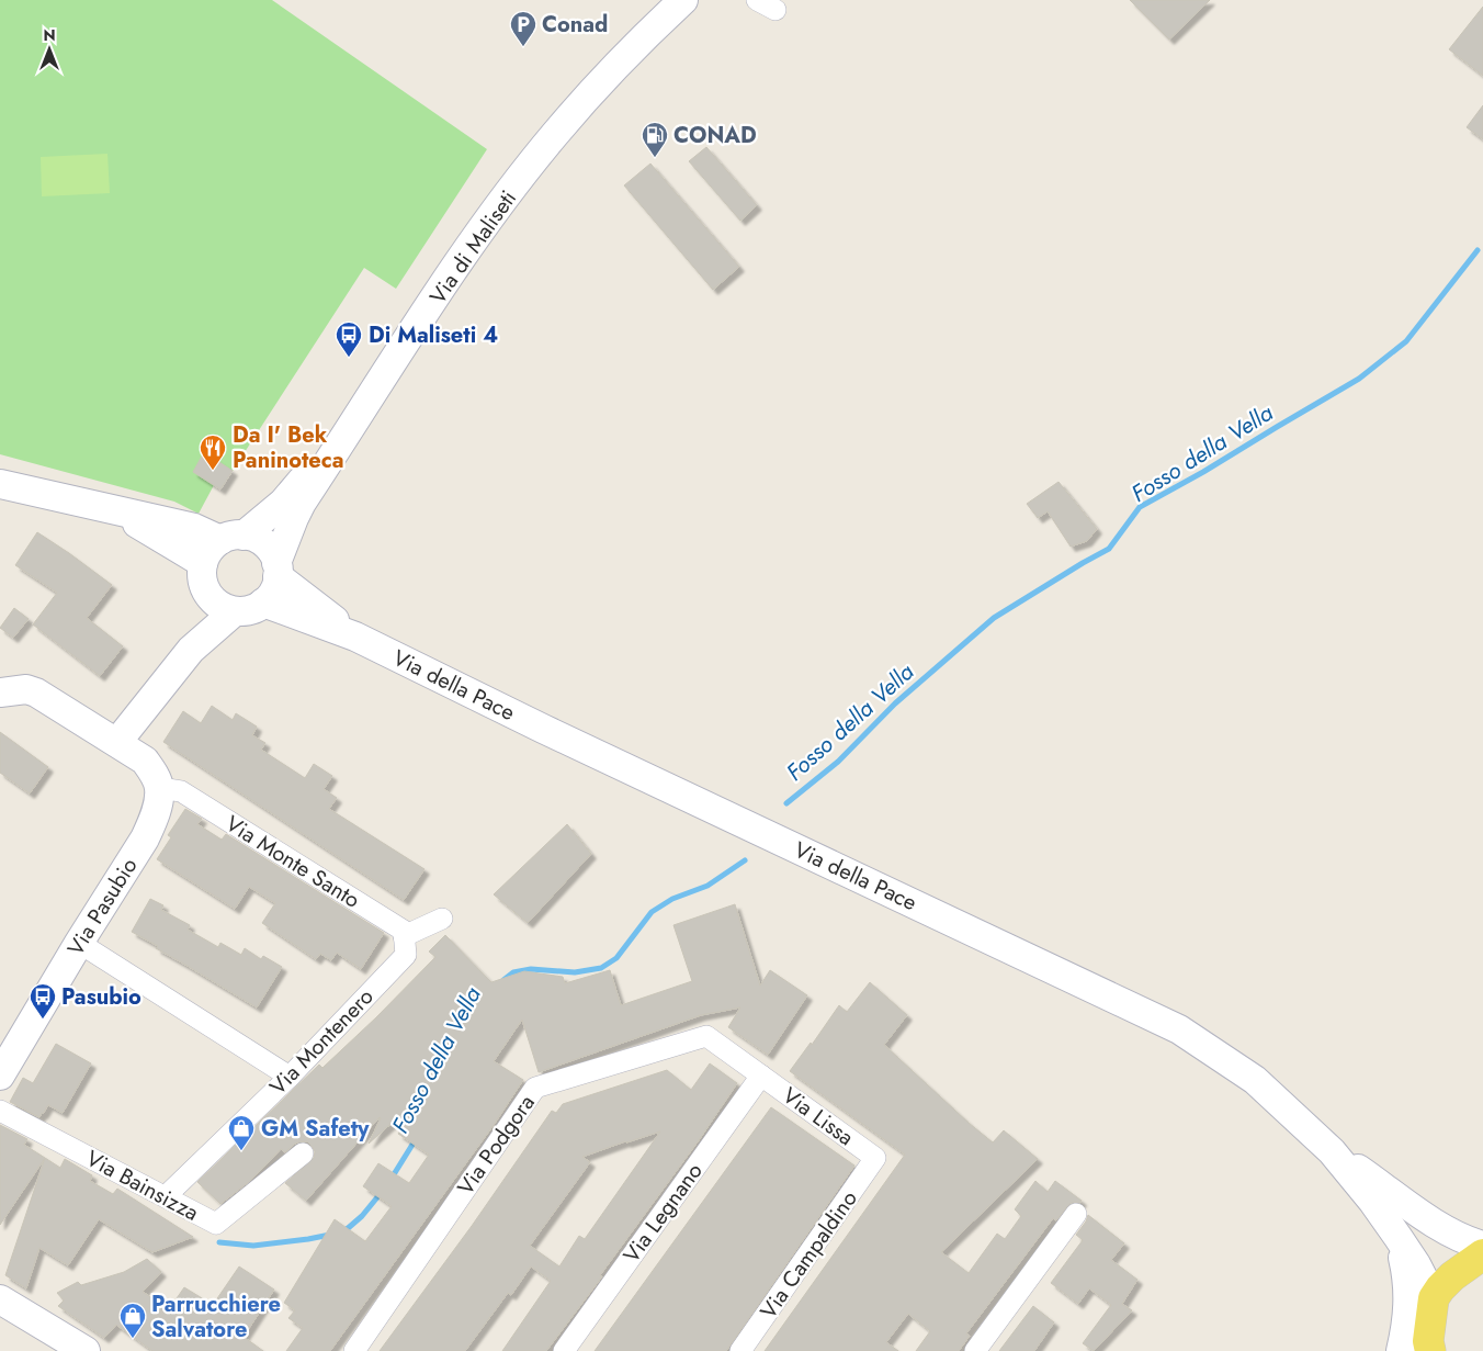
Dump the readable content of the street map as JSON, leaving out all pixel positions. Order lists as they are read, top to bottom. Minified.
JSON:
{"streets":{"street":["Via di Maliseti","Via della Pace","Via Monte Santo","Via Pasubio","Via Montenero","Via Lissa","Via Podgora","Via Bainsizza","Via Legnano","Via Campaldino"]},"crossings":[["Via Monte Santo","Via Pasubio"],["Via Monte Santo","Via Montenero"],["Via Montenero","Via Bainsizza"],["Via Lissa","Via Podgora"],["Via Lissa","Via Legnano"],["Via Lissa","Via Campaldino"],["Via Podgora","Via Legnano"]],"water":["Fosso della Vella"],"places":{"parking":["Conad"],"fuel station":["CONAD"],"bus stop":["Di Maliseti 4","Pasubio"],"restaurant":["Da I' Bek Paninoteca"],"shop":["GM Safety","Parrucchiere Salvatore"]},"north":"top"}
